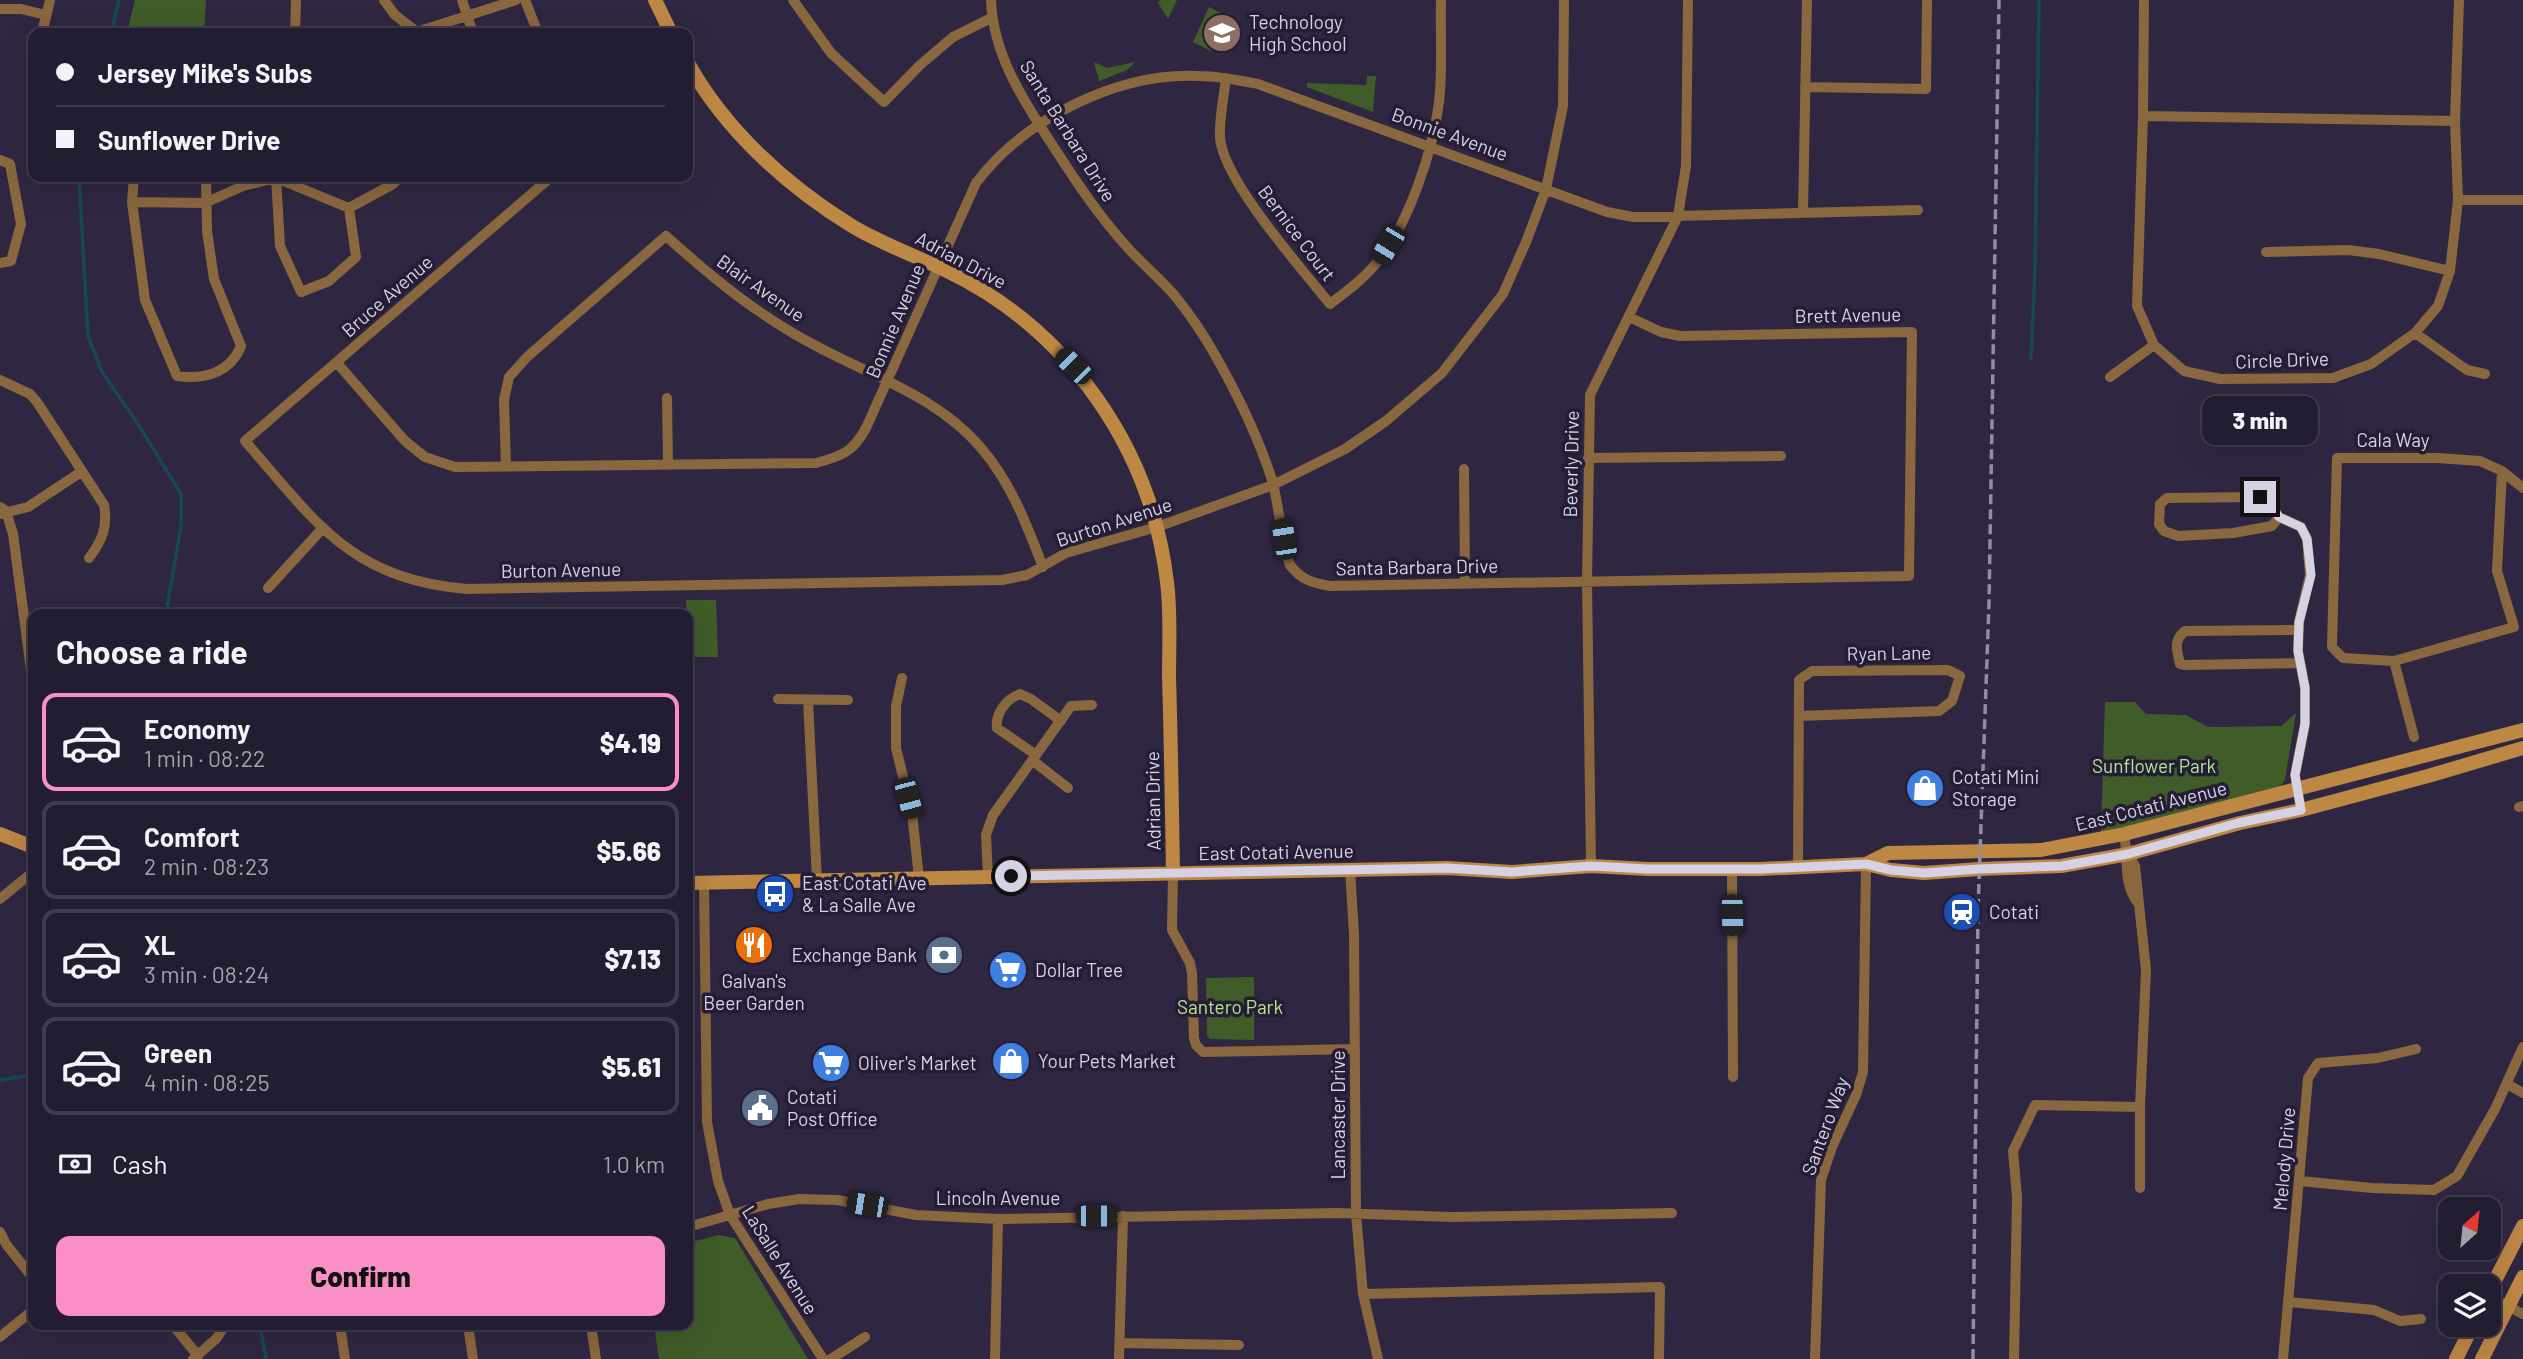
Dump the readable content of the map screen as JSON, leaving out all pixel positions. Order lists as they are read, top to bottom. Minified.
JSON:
{"streets":{"main road":["Adrian Drive","East Cotati Avenue"],"street":["Santa Barbara Drive","Bonnie Avenue","Bernice Court","Blair Avenue","Bruce Avenue","Brett Avenue","Circle Drive","Cala Way","Beverly Drive","Burton Avenue","Ryan Lane","Lancaster Drive","Santero Way","Melody Drive","Lincoln Avenue","LaSalle Avenue"]},"crossings":[["Santa Barbara Drive","Bonnie Avenue"],["Santa Barbara Drive","Brett Avenue"],["Santa Barbara Drive","Beverly Drive"],["Santa Barbara Drive","Burton Avenue"],["Bonnie Avenue","Bernice Court"],["Bonnie Avenue","Adrian Drive"],["Bonnie Avenue","Blair Avenue"],["Bonnie Avenue","Bruce Avenue"],["Bonnie Avenue","Beverly Drive"],["Bonnie Avenue","Burton Avenue"],["Adrian Drive","Burton Avenue"],["Adrian Drive","East Cotati Avenue"],["Blair Avenue","Burton Avenue"],["Bruce Avenue","Burton Avenue"],["Brett Avenue","Beverly Drive"],["Beverly Drive","East Cotati Avenue"],["Ryan Lane","East Cotati Avenue"],["East Cotati Avenue","Lancaster Drive"],["East Cotati Avenue","Santero Way"],["East Cotati Avenue","LaSalle Avenue"],["Lancaster Drive","Lincoln Avenue"],["Lincoln Avenue","LaSalle Avenue"]],"parks":["Sunflower Park","Santero Park"],"places":{"school or university":["Technology High School"],"shop":["Cotati Mini Storage","Your Pets Market"],"bus stop":["East Cotati Ave & La Salle Ave"],"station":["Cotati"],"restaurant":["Galvan's Beer Garden"],"bank":["Exchange Bank"],"supermarket":["Dollar Tree","Oliver's Market"],"public building":["Cotati Post Office"]},"north":"top right","page":{"banner":["Jersey Mike's Subs","Sunflower Drive"],"bubble":"3 min","heading":"Choose a ride","list":[{"name":"Economy","note":"1 min · 08:22","value":"$4.19"},{"name":"Comfort","note":"2 min · 08:23","value":"$5.66"},{"name":"XL","note":"3 min · 08:24","value":"$7.13"},{"name":"Green","note":"4 min · 08:25","value":"$5.61"}],"pay":["Cash","1.0 km"],"buttons":"Confirm"}}
